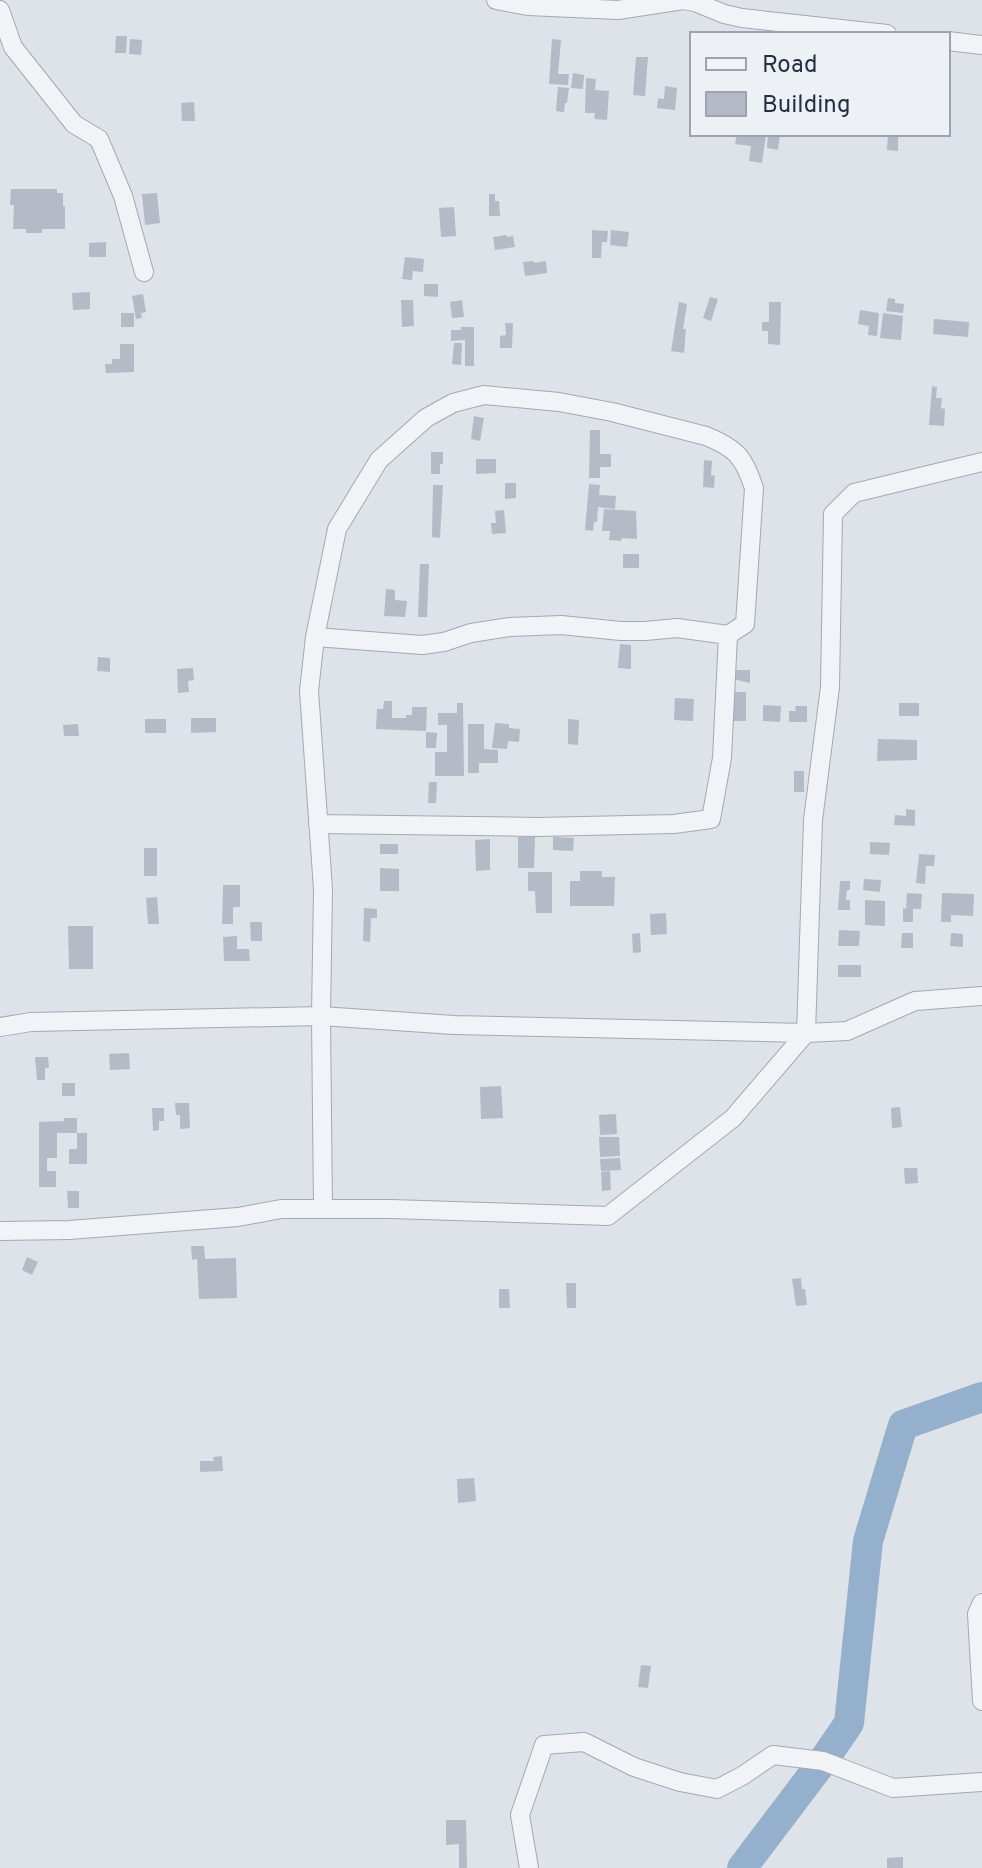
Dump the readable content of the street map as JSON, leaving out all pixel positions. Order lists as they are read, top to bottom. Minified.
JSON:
{"legend":["Road","Building"]}
